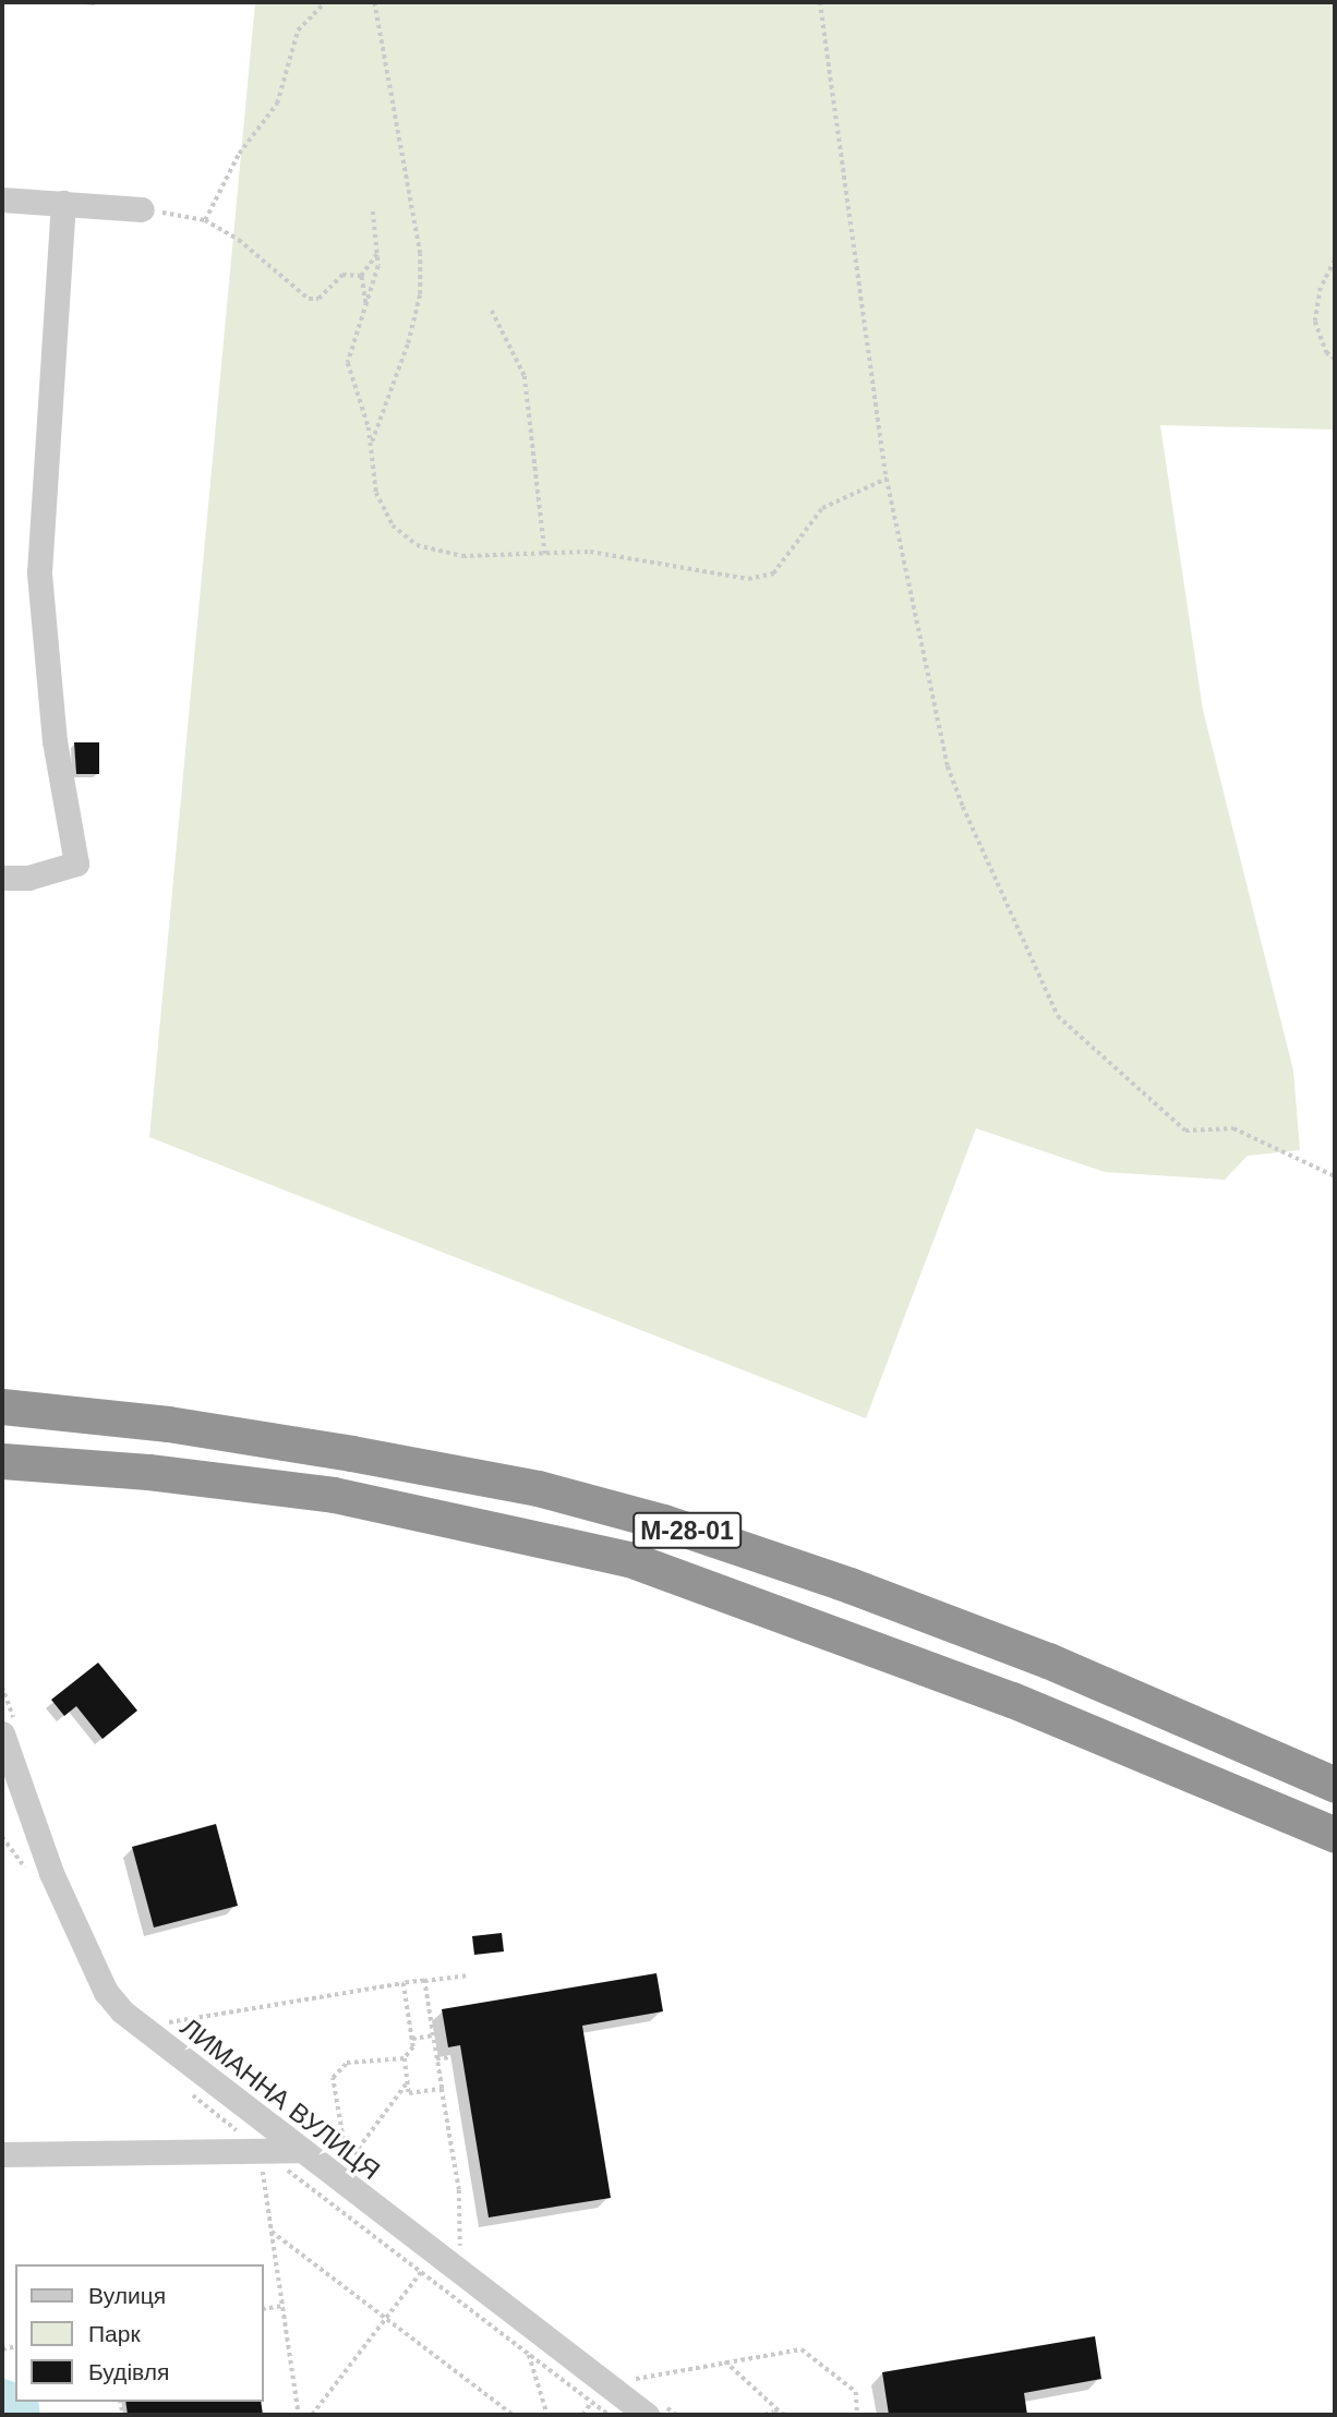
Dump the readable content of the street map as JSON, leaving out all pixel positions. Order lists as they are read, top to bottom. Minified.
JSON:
{"streets":{"highway":["М-28-01"],"street":["ЛИМАННА ВУЛИЦЯ"]},"legend":["Вулиця","Парк","Будівля"]}
